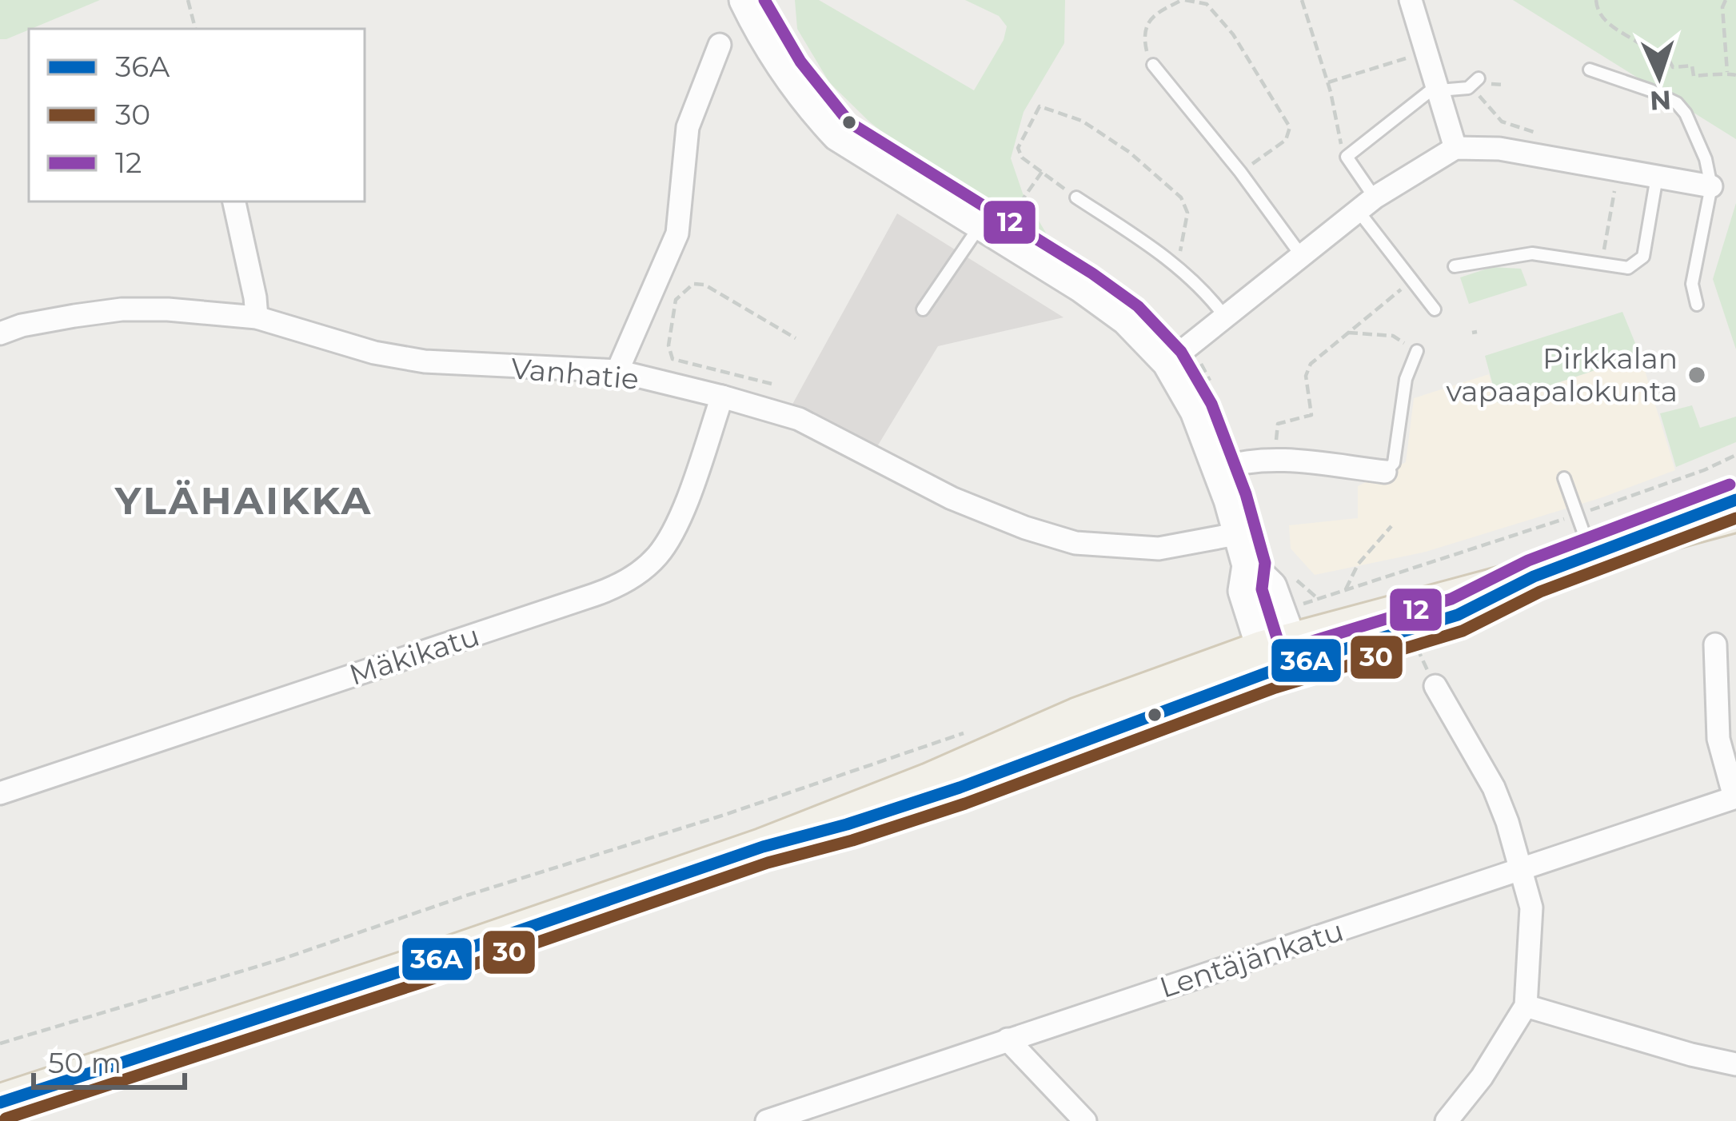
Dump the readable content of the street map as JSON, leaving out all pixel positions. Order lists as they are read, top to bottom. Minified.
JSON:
{"streets":{"street":["Vanhatie","Mäkikatu","Lentäjänkatu"]},"crossings":[["Vanhatie","Mäkikatu"]],"districts":["YLÄHAIKKA"],"places":["Pirkkalan vapaapalokunta"],"lines":["transit line 12","transit line 36A","transit line 30"],"legend":["36A","30","12"],"scale_bar":"50 m","north":"bottom"}
